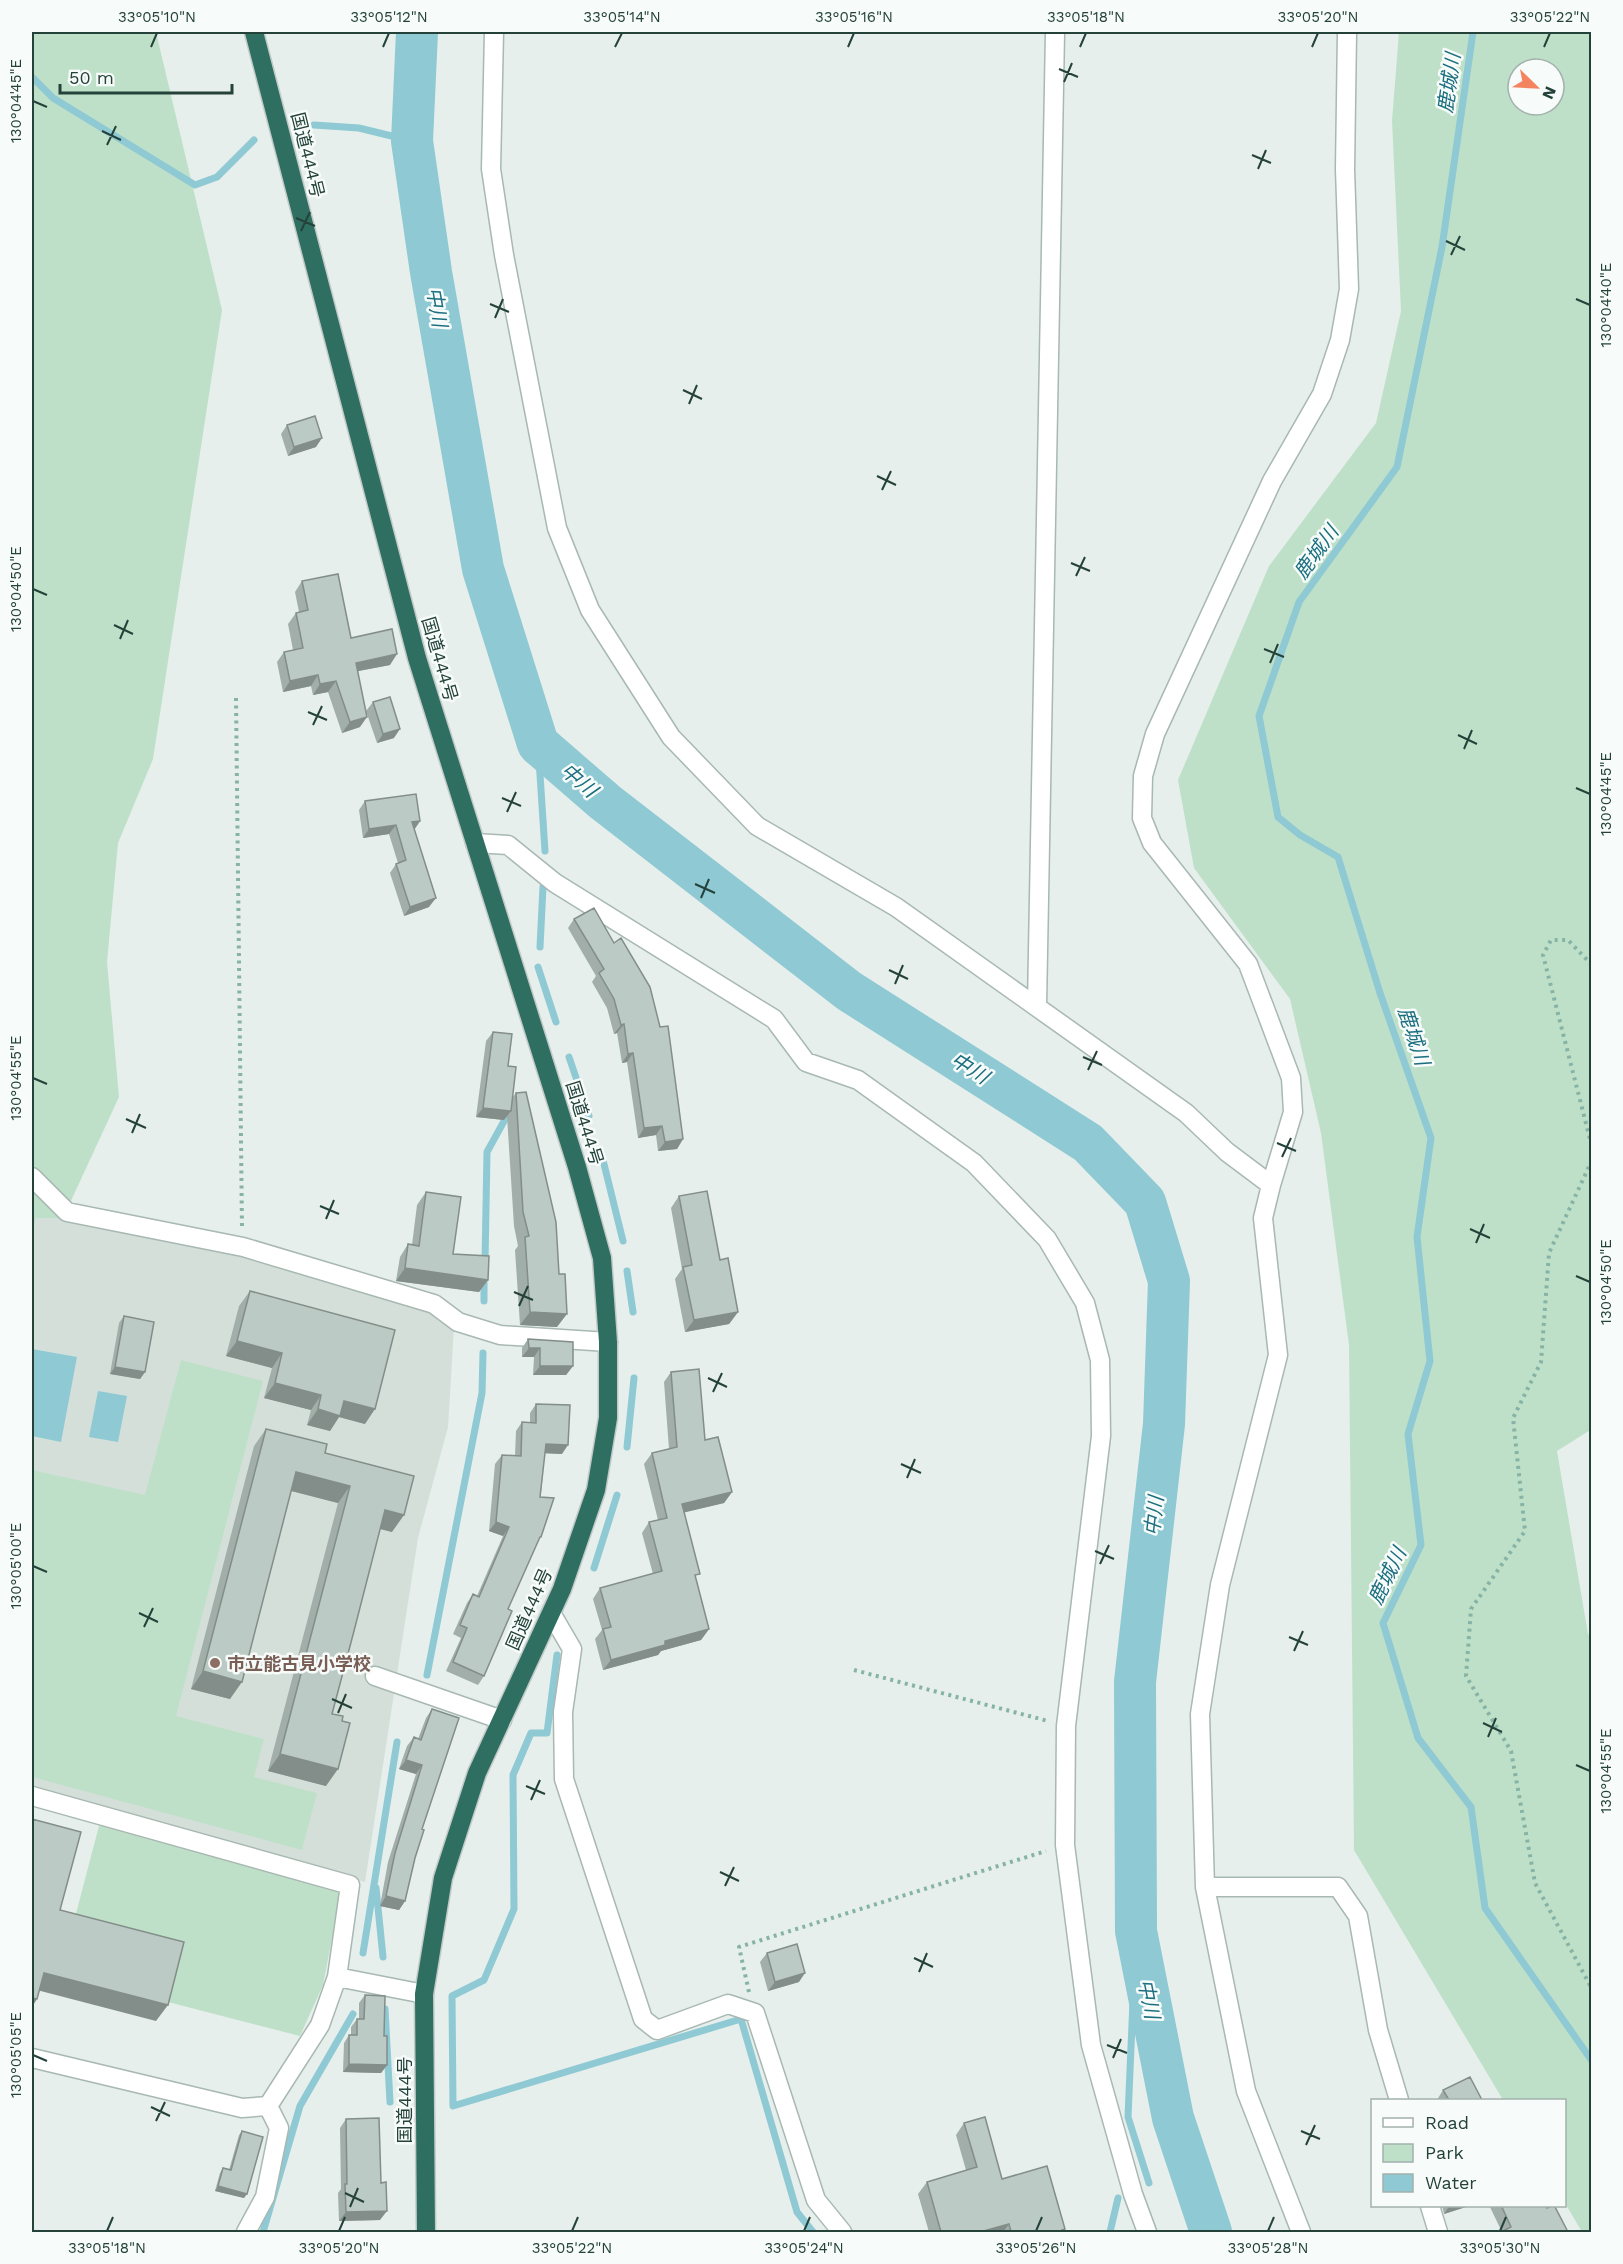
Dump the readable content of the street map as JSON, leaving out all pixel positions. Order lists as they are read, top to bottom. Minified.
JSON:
{"streets":{"highway":["国道444号"]},"water":["鹿城川","中川"],"places":["市立能古見小学校"],"legend":["Road","Park","Water"],"scale_bar":"50 m","north":"bottom right","coordinates":["33°05'10\"N","33°05'12\"N","33°05'14\"N","33°05'16\"N","33°05'18\"N","33°05'20\"N","33°05'22\"N","130°04'45\"E","130°04'40\"E","130°04'50\"E","130°04'55\"E","130°05'00\"E","130°05'05\"E","33°05'24\"N","33°05'26\"N","33°05'28\"N","33°05'30\"N"]}
